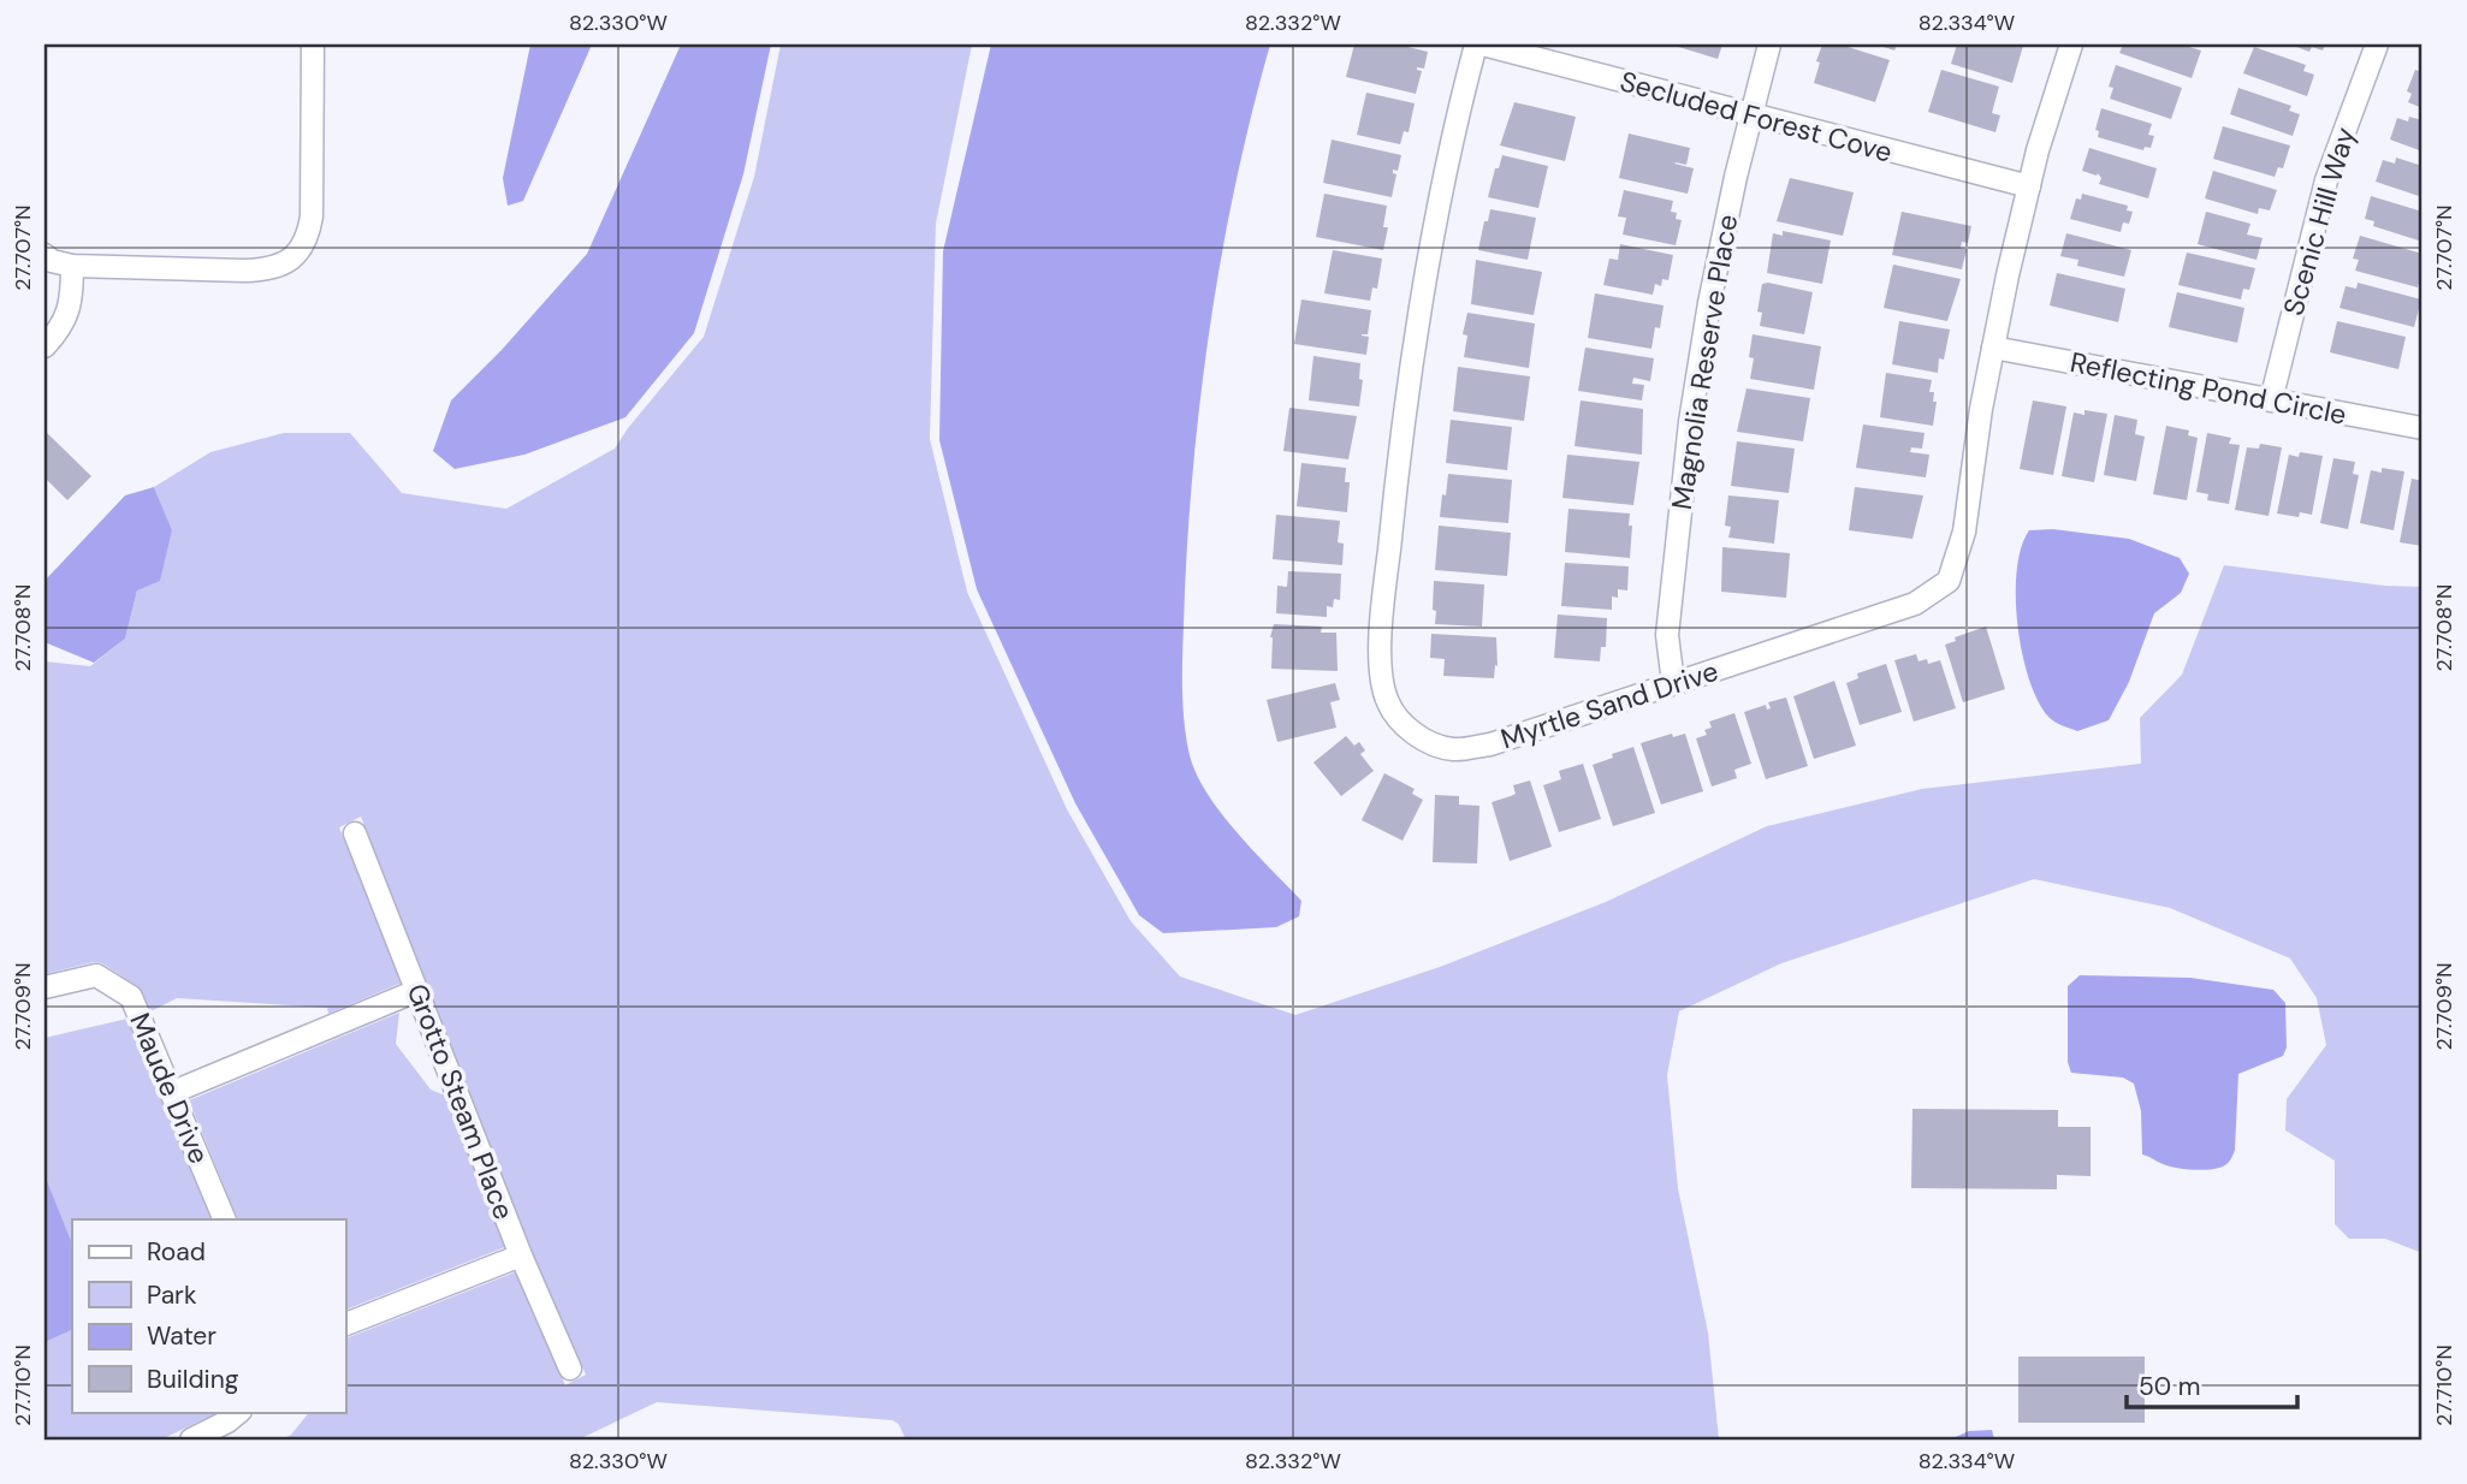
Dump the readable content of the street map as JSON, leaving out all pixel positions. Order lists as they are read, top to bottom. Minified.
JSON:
{"streets":{"street":["Secluded Forest Cove","Scenic Hill Way","Magnolia Reserve Place","Reflecting Pond Circle","Myrtle Sand Drive","Maude Drive","Grotto Steam Place"]},"crossings":[["Secluded Forest Cove","Magnolia Reserve Place"],["Secluded Forest Cove","Myrtle Sand Drive"],["Scenic Hill Way","Reflecting Pond Circle"],["Magnolia Reserve Place","Myrtle Sand Drive"],["Reflecting Pond Circle","Myrtle Sand Drive"]],"legend":["Road","Park","Water","Building"],"scale_bar":"50 m","coordinates":["82.330°W","82.332°W","82.334°W","27.707°N","27.708°N","27.709°N","27.710°N"]}
